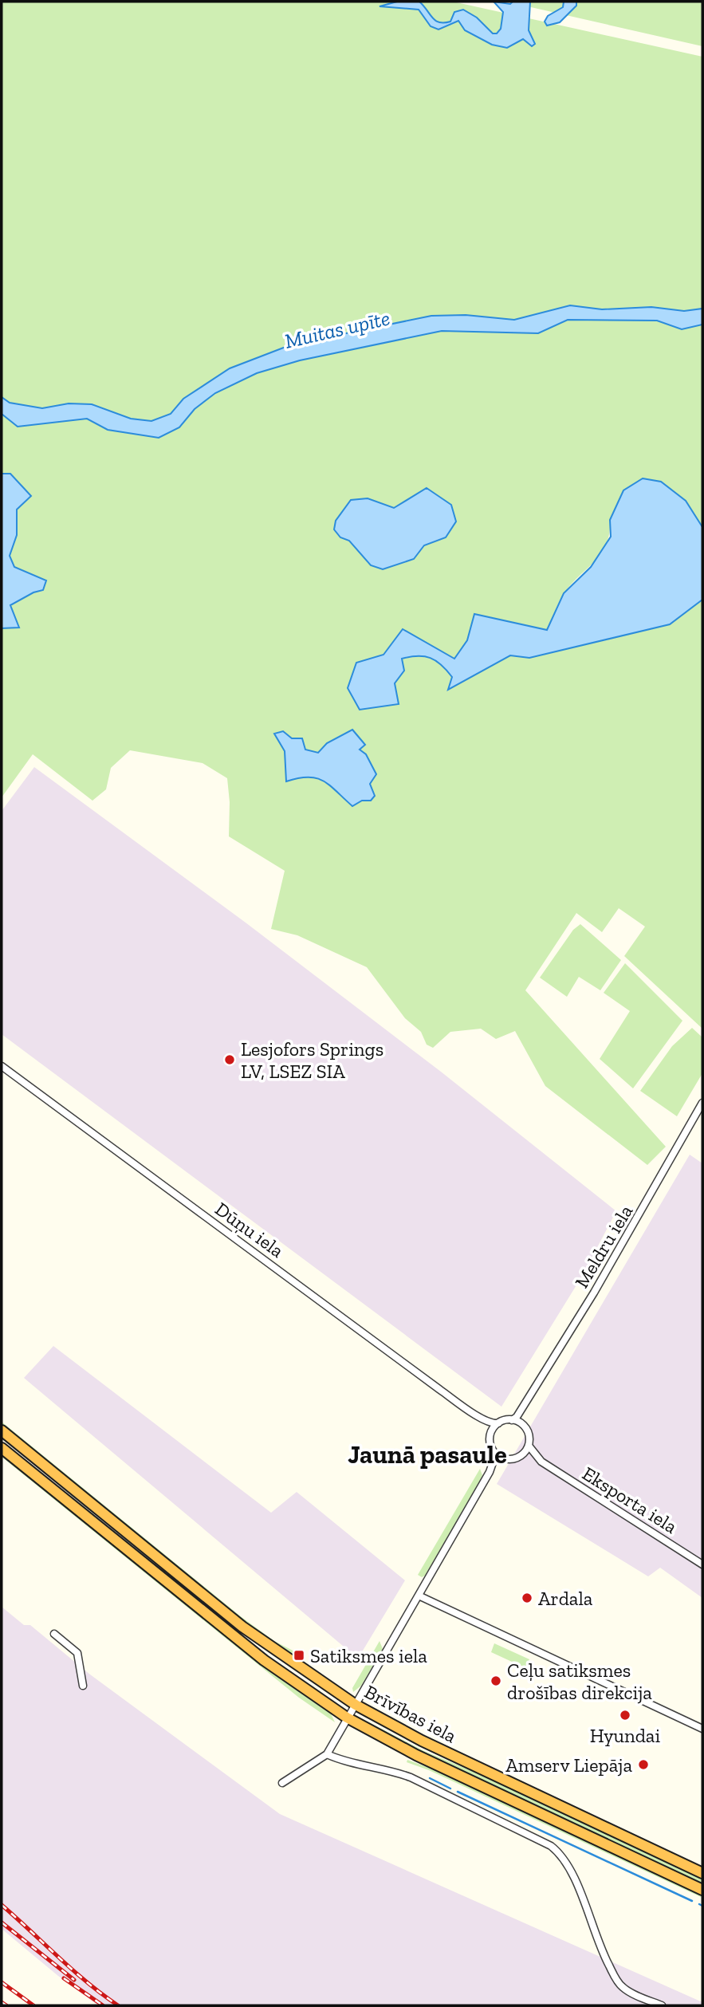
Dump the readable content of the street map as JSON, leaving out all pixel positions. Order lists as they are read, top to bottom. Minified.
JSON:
{"streets":{"highway":["Brīvības iela"],"street":["Dūņu iela","Meldru iela","Eksporta iela"]},"crossings":[["Dūņu iela","Meldru iela"],["Dūņu iela","Eksporta iela"],["Meldru iela","Eksporta iela"]],"districts":["Jaunā pasaule"],"water":["Muitas upīte"],"places":{"other":["Lesjofors Springs LV, LSEZ SIA","Ardala","Ceļu satiksmes drošības direkcija","Hyundai","Amserv Liepāja"],"transit":["Satiksmes iela"]}}
